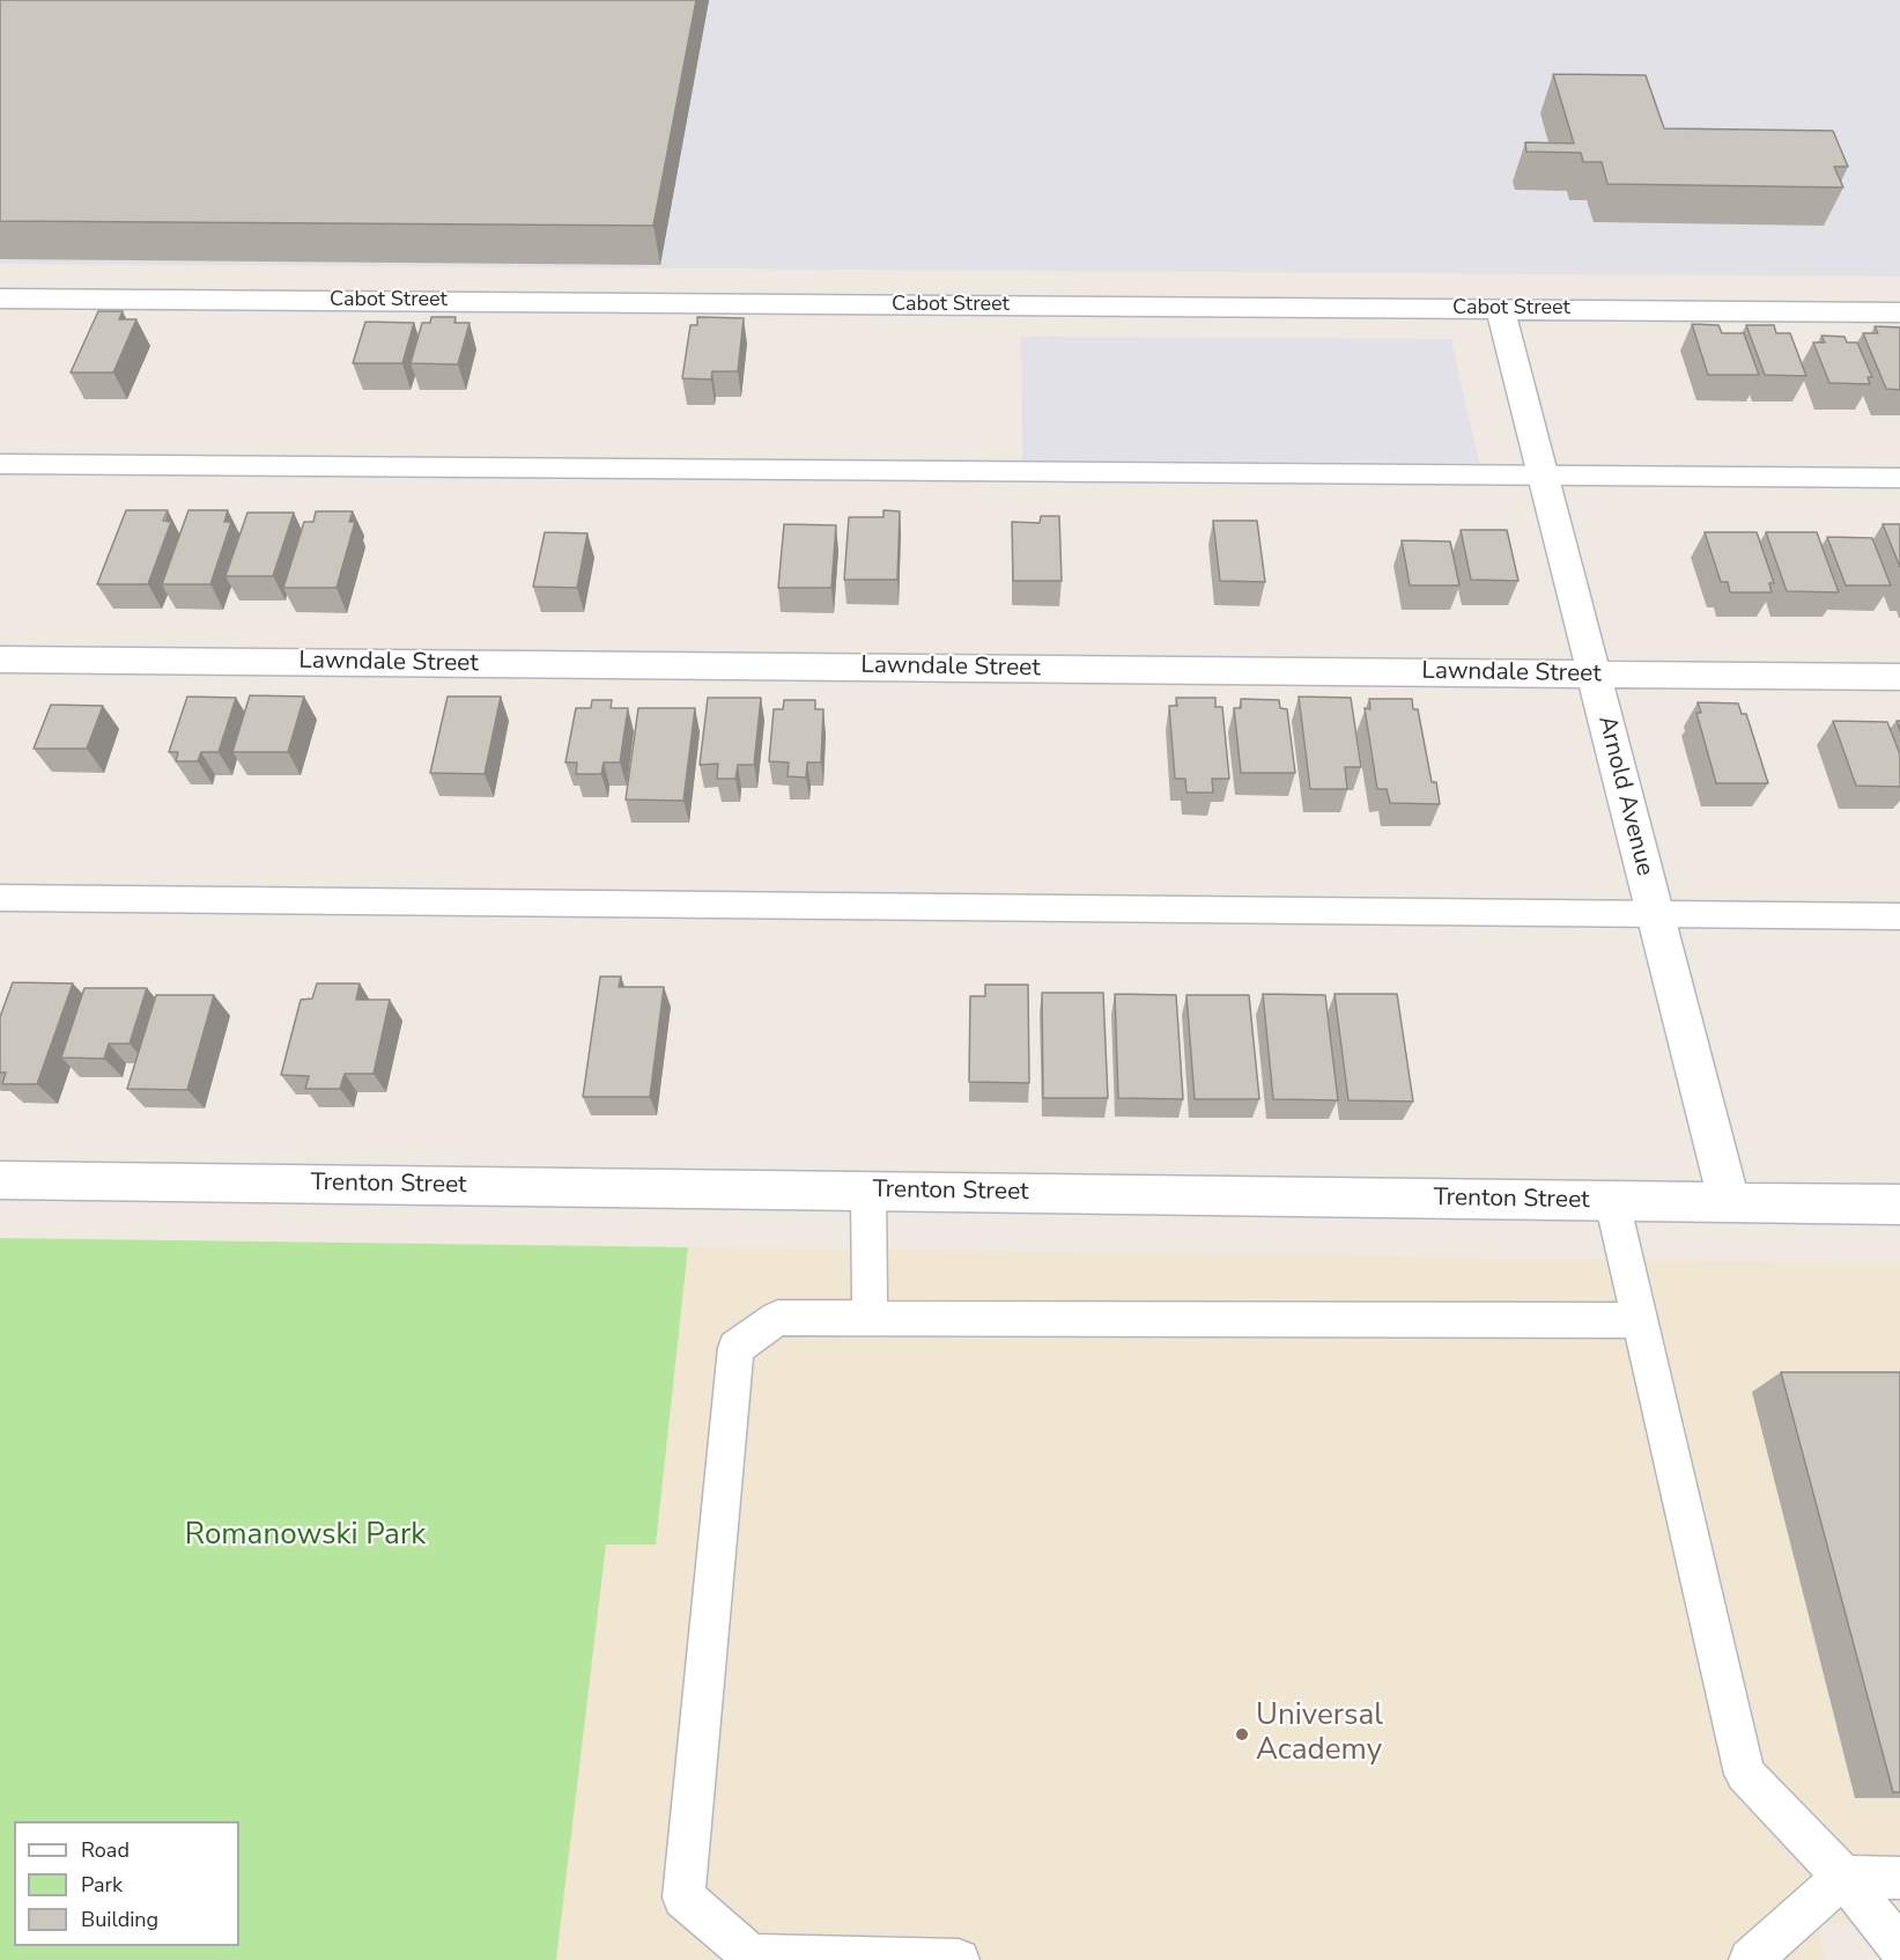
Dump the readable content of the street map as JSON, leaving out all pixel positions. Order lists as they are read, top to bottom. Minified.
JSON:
{"streets":{"street":["Cabot Street","Lawndale Street","Arnold Avenue","Trenton Street"]},"crossings":[["Cabot Street","Arnold Avenue"],["Lawndale Street","Arnold Avenue"],["Arnold Avenue","Trenton Street"]],"parks":["Romanowski Park"],"places":["Universal Academy"],"legend":["Road","Park","Building"]}
